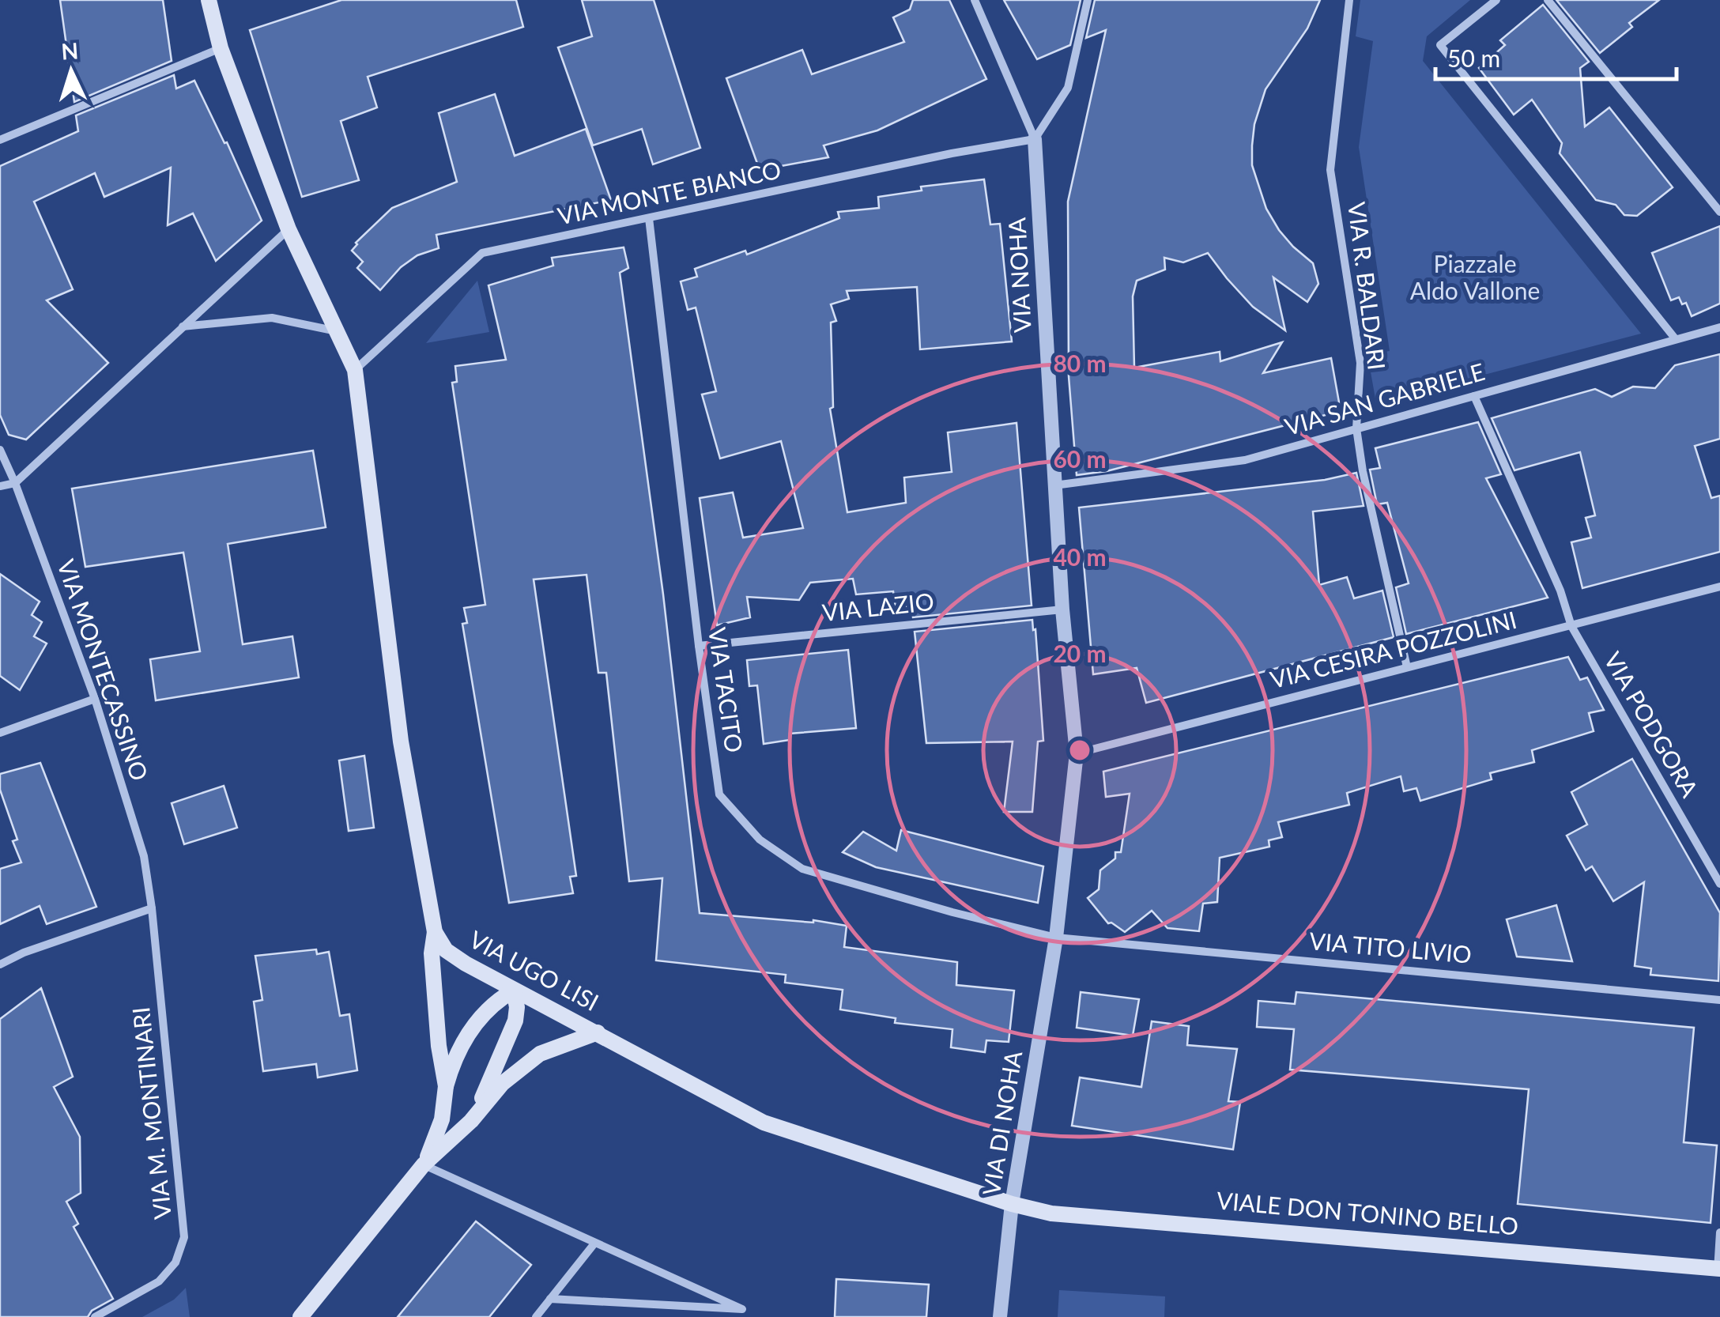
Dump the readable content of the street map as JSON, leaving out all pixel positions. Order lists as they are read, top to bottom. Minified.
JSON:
{"streets":{"main road":["VIA UGO LISI","VIALE DON TONINO BELLO"],"street":["VIA MONTE BIANCO","VIA NOHA","VIA R. BALDARI","VIA SAN GABRIELE","VIA LAZIO","VIA CESIRA POZZOLINI","VIA MONTECASSINO","VIA TACITO","VIA PODGORA","VIA TITO LIVIO","VIA M. MONTINARI","VIA DI NOHA"]},"crossings":[["VIA MONTE BIANCO","VIA NOHA"],["VIA MONTE BIANCO","VIA TACITO"],["VIA MONTE BIANCO","VIA UGO LISI"],["VIA NOHA","VIA SAN GABRIELE"],["VIA NOHA","VIA LAZIO"],["VIA NOHA","VIA CESIRA POZZOLINI"],["VIA NOHA","VIA TACITO"],["VIA NOHA","VIA TITO LIVIO"],["VIA NOHA","VIA DI NOHA"],["VIA R. BALDARI","VIA SAN GABRIELE"],["VIA R. BALDARI","VIA CESIRA POZZOLINI"],["VIA SAN GABRIELE","VIA PODGORA"],["VIA LAZIO","VIA TACITO"],["VIA CESIRA POZZOLINI","VIA PODGORA"],["VIA MONTECASSINO","VIA M. MONTINARI"],["VIA TACITO","VIA TITO LIVIO"],["VIA TACITO","VIA DI NOHA"],["VIA TITO LIVIO","VIA DI NOHA"],["VIA UGO LISI","VIA DI NOHA"],["VIA UGO LISI","VIALE DON TONINO BELLO"],["VIA DI NOHA","VIALE DON TONINO BELLO"]],"parks":["Piazzale Aldo Vallone"],"scale_bar":"50 m","north":"top","rings":["80 m","60 m","40 m","20 m"]}
